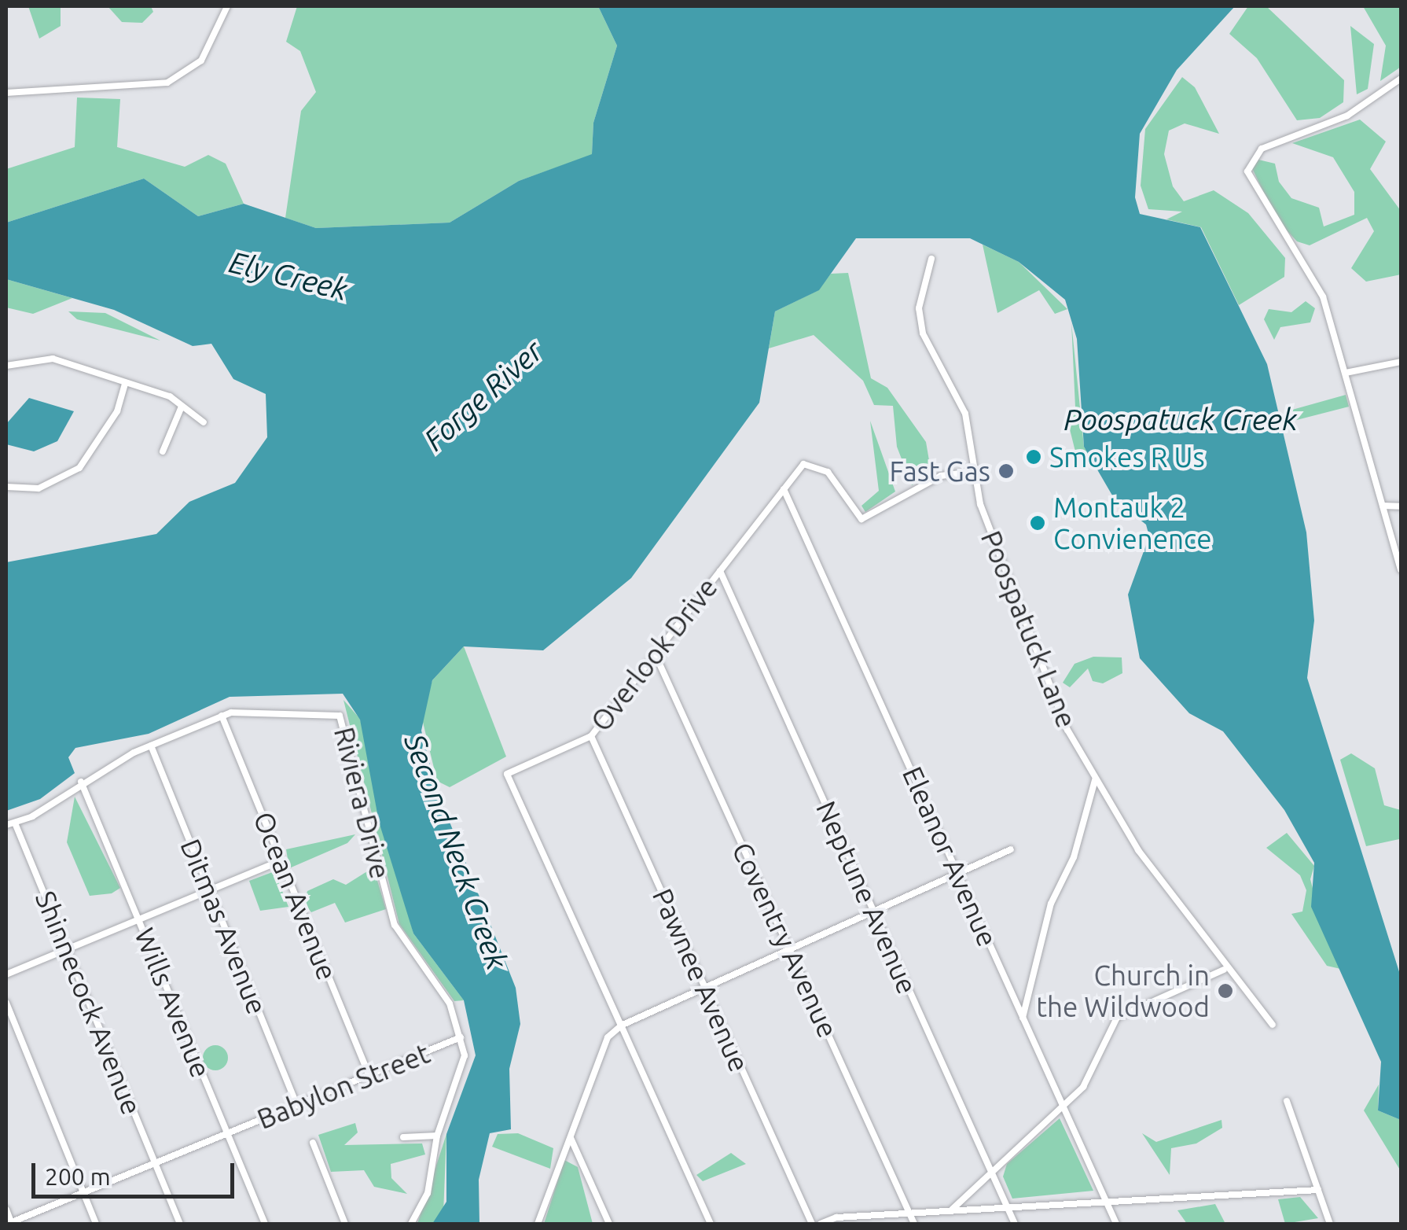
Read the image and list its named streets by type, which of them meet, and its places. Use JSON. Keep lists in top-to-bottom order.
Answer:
{
  "streets": {
    "street": [
      "Poospatuck Lane",
      "Overlook Drive",
      "Riviera Drive",
      "Eleanor Avenue",
      "Ocean Avenue",
      "Neptune Avenue",
      "Ditmas Avenue",
      "Coventry Avenue",
      "Pawnee Avenue",
      "Shinnecock Avenue",
      "Wills Avenue",
      "Babylon Street"
    ]
  },
  "crossings": [
    ["Poospatuck Lane", "Overlook Drive"],
    ["Overlook Drive", "Eleanor Avenue"],
    ["Overlook Drive", "Neptune Avenue"],
    ["Overlook Drive", "Coventry Avenue"],
    ["Overlook Drive", "Pawnee Avenue"],
    ["Riviera Drive", "Ocean Avenue"],
    ["Riviera Drive", "Ditmas Avenue"],
    ["Riviera Drive", "Shinnecock Avenue"],
    ["Riviera Drive", "Wills Avenue"],
    ["Riviera Drive", "Babylon Street"],
    ["Ocean Avenue", "Babylon Street"],
    ["Ditmas Avenue", "Babylon Street"],
    ["Shinnecock Avenue", "Babylon Street"],
    ["Wills Avenue", "Babylon Street"]
  ],
  "water": [
    "Ely Creek",
    "Forge River",
    "Poospatuck Creek",
    "Second Neck Creek"
  ],
  "places": [
    "Smokes R Us",
    "Fast Gas",
    "Montauk 2 Convienence",
    "Church in the Wildwood"
  ],
  "scale_bar": "200 m"
}
